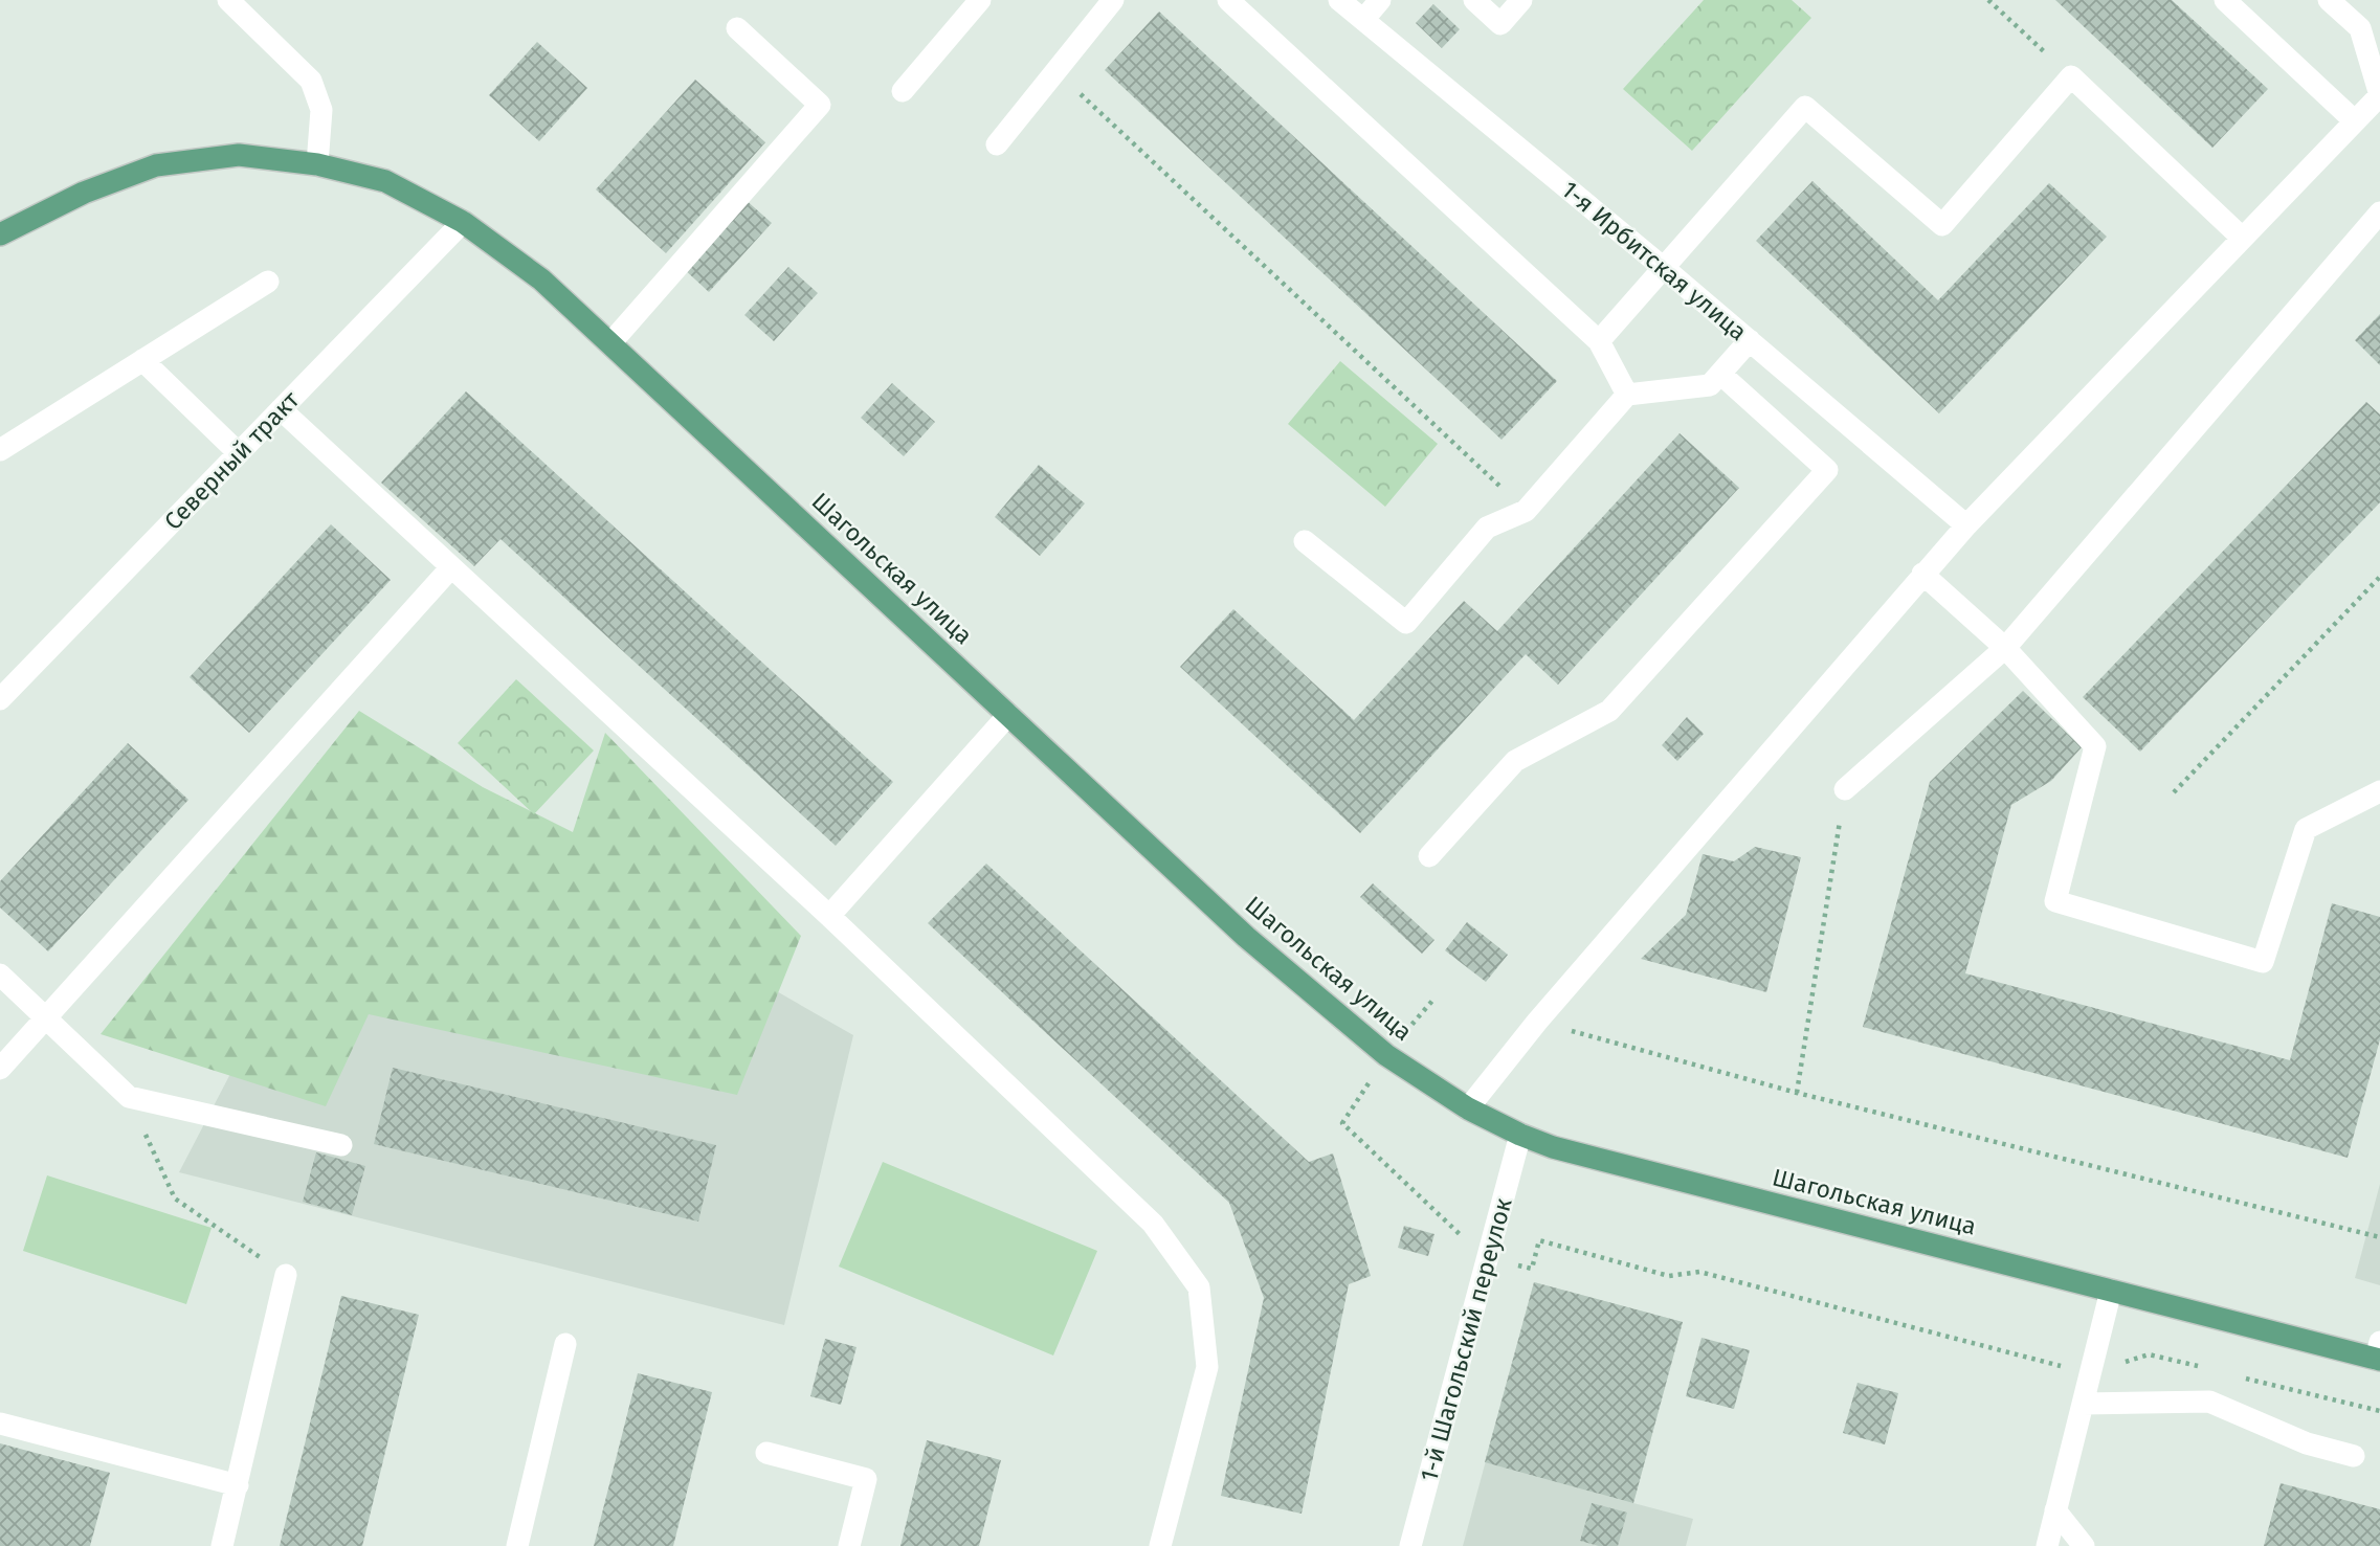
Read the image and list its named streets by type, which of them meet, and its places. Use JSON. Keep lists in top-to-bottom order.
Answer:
{
  "streets": {
    "main road": ["Шагольская улица"],
    "street": ["1-я Ирбитская улица", "Северный тракт", "1-й Шагольский переулок"]
  },
  "crossings": [
    ["Северный тракт", "Шагольская улица"],
    ["Шагольская улица", "1-й Шагольский переулок"]
  ]
}
